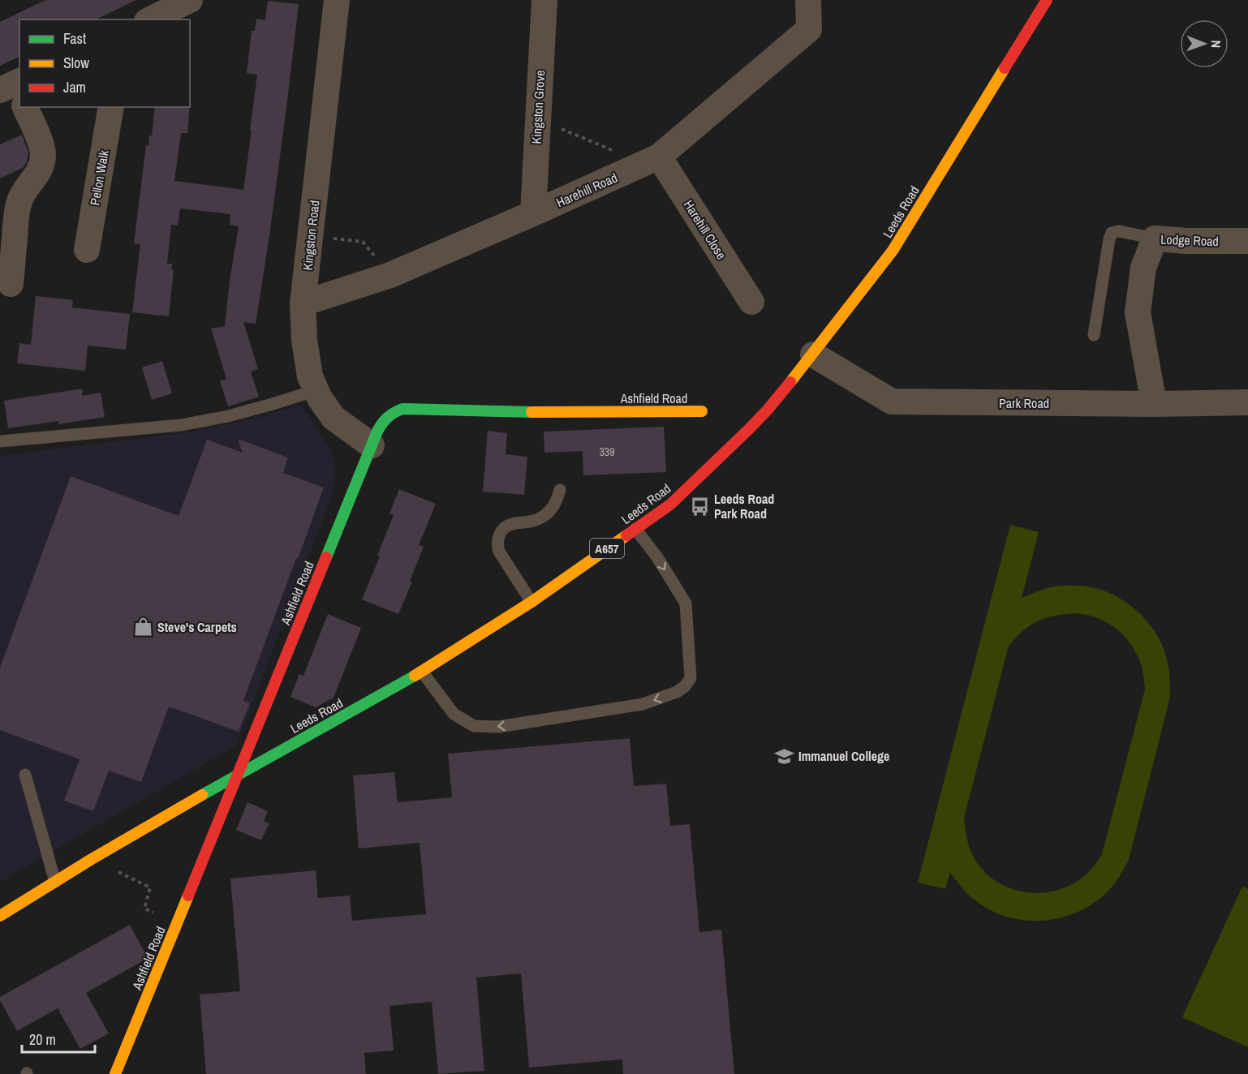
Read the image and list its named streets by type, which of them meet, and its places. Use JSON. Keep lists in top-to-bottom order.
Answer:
{
  "streets": {
    "main road": ["Leeds Road", "Ashfield Road", "A657"],
    "street": [
      "Kingston Grove",
      "Pellon Walk",
      "Harehill Road",
      "Harehill Close",
      "Kingston Road",
      "Lodge Road",
      "Park Road"
    ]
  },
  "crossings": [
    ["Kingston Grove", "Harehill Road"],
    ["Harehill Road", "Harehill Close"],
    ["Harehill Road", "Kingston Road"],
    ["Leeds Road", "Ashfield Road"],
    ["Leeds Road", "Park Road"],
    ["Kingston Road", "Ashfield Road"],
    ["Lodge Road", "Park Road"]
  ],
  "places": {
    "bus stop": ["Leeds Road Park Road"],
    "shop": ["Steve's Carpets"],
    "school or university": ["Immanuel College"]
  },
  "house_numbers": ["339"],
  "legend": ["Fast", "Slow", "Jam"],
  "scale_bar": "20 m",
  "north": "right"
}
